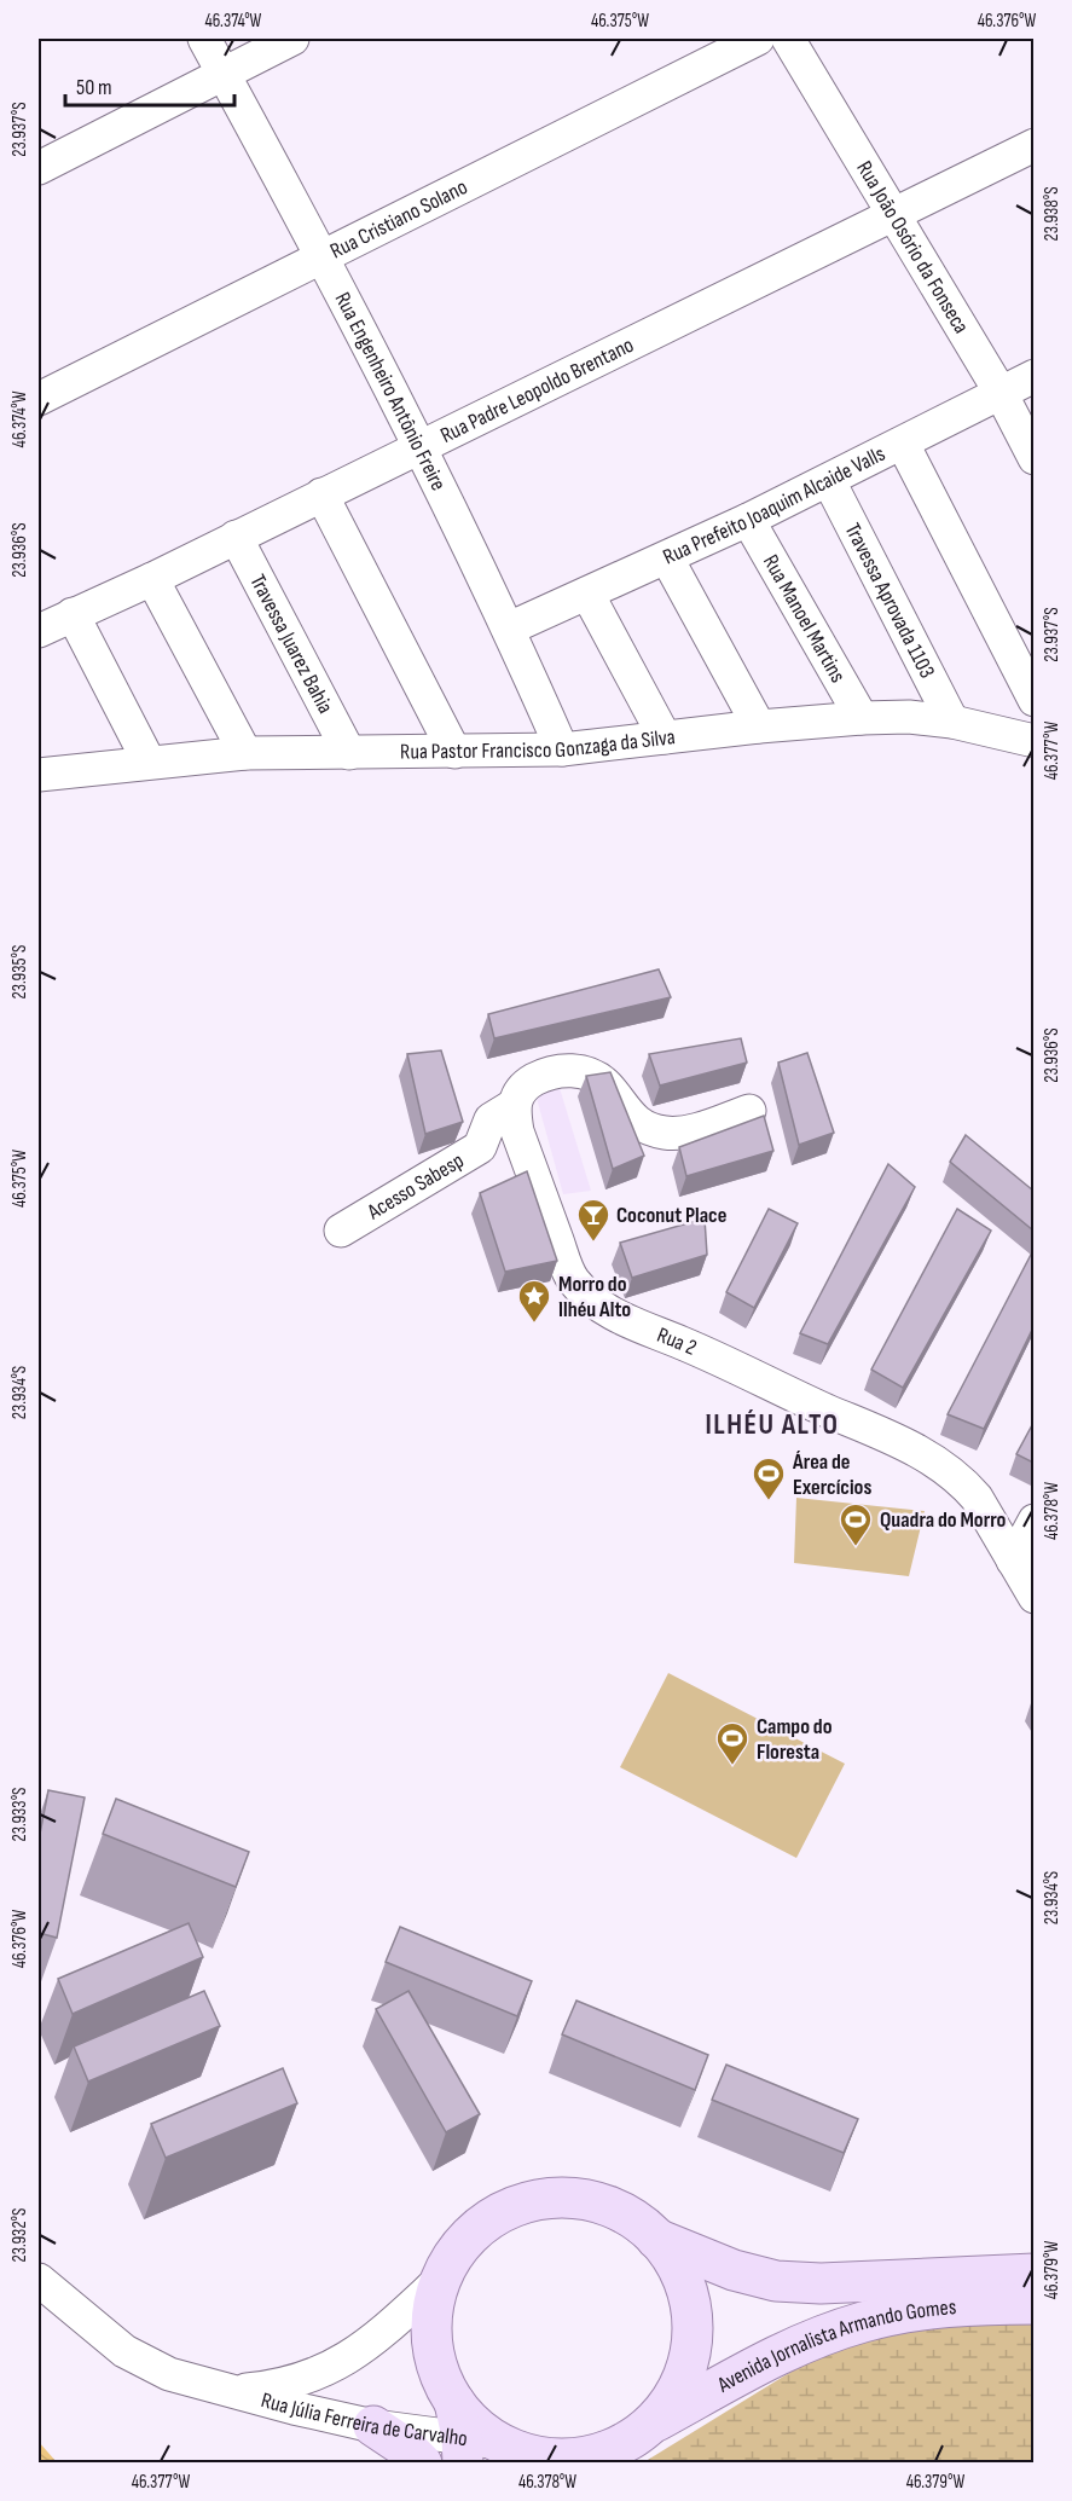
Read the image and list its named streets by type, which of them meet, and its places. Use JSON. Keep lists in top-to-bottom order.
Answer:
{
  "streets": {
    "main road": ["Avenida Jornalista Armando Gomes"],
    "street": [
      "Rua Cristiano Solano",
      "Rua João Osório da Fonseca",
      "Rua Padre Leopoldo Brentano",
      "Rua Engenheiro Antônio Freire",
      "Rua Prefeito Joaquim Alcaide Valls",
      "Travessa Aprovada 1103",
      "Rua Manoel Martins",
      "Travessa Juarez Bahia",
      "Rua Pastor Francisco Gonzaga da Silva",
      "Acesso Sabesp",
      "Rua 2",
      "Rua Júlia Ferreira de Carvalho"
    ]
  },
  "crossings": [
    ["Rua Cristiano Solano", "Rua Engenheiro Antônio Freire"],
    ["Rua João Osório da Fonseca", "Rua Padre Leopoldo Brentano"],
    ["Rua João Osório da Fonseca", "Rua Prefeito Joaquim Alcaide Valls"],
    ["Rua Padre Leopoldo Brentano", "Rua Engenheiro Antônio Freire"],
    ["Rua Padre Leopoldo Brentano", "Travessa Juarez Bahia"],
    ["Rua Engenheiro Antônio Freire", "Rua Prefeito Joaquim Alcaide Valls"],
    ["Rua Engenheiro Antônio Freire", "Rua Pastor Francisco Gonzaga da Silva"],
    ["Rua Prefeito Joaquim Alcaide Valls", "Travessa Aprovada 1103"],
    ["Rua Prefeito Joaquim Alcaide Valls", "Rua Manoel Martins"],
    ["Travessa Aprovada 1103", "Rua Pastor Francisco Gonzaga da Silva"],
    ["Rua Manoel Martins", "Rua Pastor Francisco Gonzaga da Silva"],
    ["Travessa Juarez Bahia", "Rua Pastor Francisco Gonzaga da Silva"],
    ["Acesso Sabesp", "Rua 2"],
    ["Avenida Jornalista Armando Gomes", "Rua Júlia Ferreira de Carvalho"]
  ],
  "districts": ["ILHÉU ALTO"],
  "places": {
    "bar": ["Coconut Place"],
    "place": ["Morro do Ilhéu Alto"],
    "sports": ["Área de Exercícios", "Quadra do Morro", "Campo do Floresta"]
  },
  "scale_bar": "50 m",
  "coordinates": [
    "46.374°W",
    "46.375°W",
    "46.376°W",
    "23.937°S",
    "23.938°S",
    "23.936°S",
    "46.377°W",
    "23.935°S",
    "23.934°S",
    "46.378°W",
    "23.933°S",
    "23.932°S",
    "46.379°W"
  ]
}
